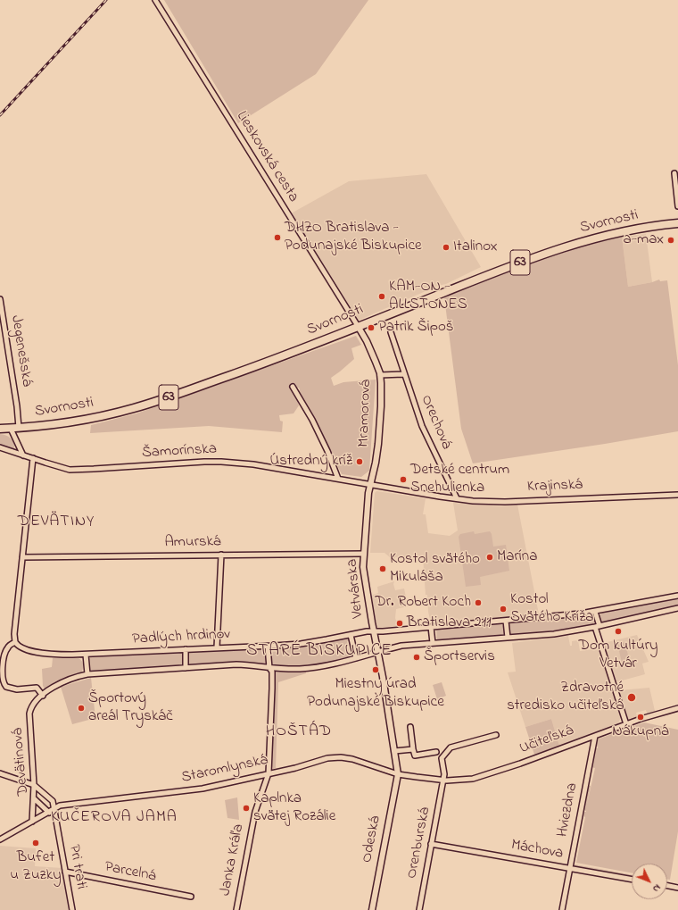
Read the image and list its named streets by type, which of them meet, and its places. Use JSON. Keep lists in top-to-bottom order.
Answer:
{
  "streets": {
    "main road": ["Svornosti", "63"],
    "street": [
      "Lieskovská cesta",
      "Jegenešská",
      "Mramorová",
      "Orechová",
      "Šamorínska",
      "Krajinská",
      "Amurská",
      "Vetvárska",
      "Padlých hrdinov",
      "Učiteľská",
      "Devätinová",
      "Staromlynská",
      "Hviezdna",
      "Odeská",
      "Orenburská",
      "Máchova",
      "Janka Kráľa",
      "Pri trati",
      "Parcelná"
    ]
  },
  "crossings": [
    ["Lieskovská cesta", "Svornosti"],
    ["Lieskovská cesta", "Mramorová"],
    ["Svornosti", "Jegenešská"],
    ["Svornosti", "Mramorová"],
    ["Mramorová", "Šamorínska"],
    ["Mramorová", "Krajinská"],
    ["Mramorová", "Vetvárska"],
    ["Orechová", "Krajinská"],
    ["Šamorínska", "Krajinská"],
    ["Šamorínska", "Vetvárska"],
    ["Krajinská", "Vetvárska"],
    ["Amurská", "Vetvárska"],
    ["Vetvárska", "Padlých hrdinov"],
    ["Vetvárska", "Učiteľská"],
    ["Vetvárska", "Staromlynská"],
    ["Vetvárska", "Odeská"],
    ["Padlých hrdinov", "Devätinová"],
    ["Padlých hrdinov", "Janka Kráľa"],
    ["Učiteľská", "Staromlynská"],
    ["Učiteľská", "Hviezdna"],
    ["Učiteľská", "Odeská"],
    ["Učiteľská", "Orenburská"],
    ["Staromlynská", "Odeská"],
    ["Staromlynská", "Janka Kráľa"],
    ["Staromlynská", "Pri trati"],
    ["Hviezdna", "Máchova"],
    ["Orenburská", "Máchova"],
    ["Pri trati", "Parcelná"]
  ],
  "districts": [
    "DEVÄTINY",
    "STARÉ BISKUPICE",
    "HOŠTÁD",
    "KUČEROVA JAMA"
  ],
  "places": [
    "DHZO Bratislava - Podunajské Biskupice",
    "a-max",
    "Italinox",
    "KAM-ON - ALLSTONES",
    "Patrik Šipoš",
    "Ústredný kríž",
    "Detské centrum Snehulienka",
    "Marína",
    "Kostol svätého Mikuláša",
    "Dr. Robert Koch",
    "Kostol Svätého Kríža",
    "Bratislava 211",
    "Dom kultúry Vetvár",
    "Športservis",
    "Miestny úrad Podunajské Biskupice",
    "Zdravotné stredisko učiteľská",
    "Športový areál Tryskáč",
    "Nákupná",
    "Kaplnka svätej Rozálie",
    "Bufet u Zuzky"
  ],
  "north": "bottom right"
}
